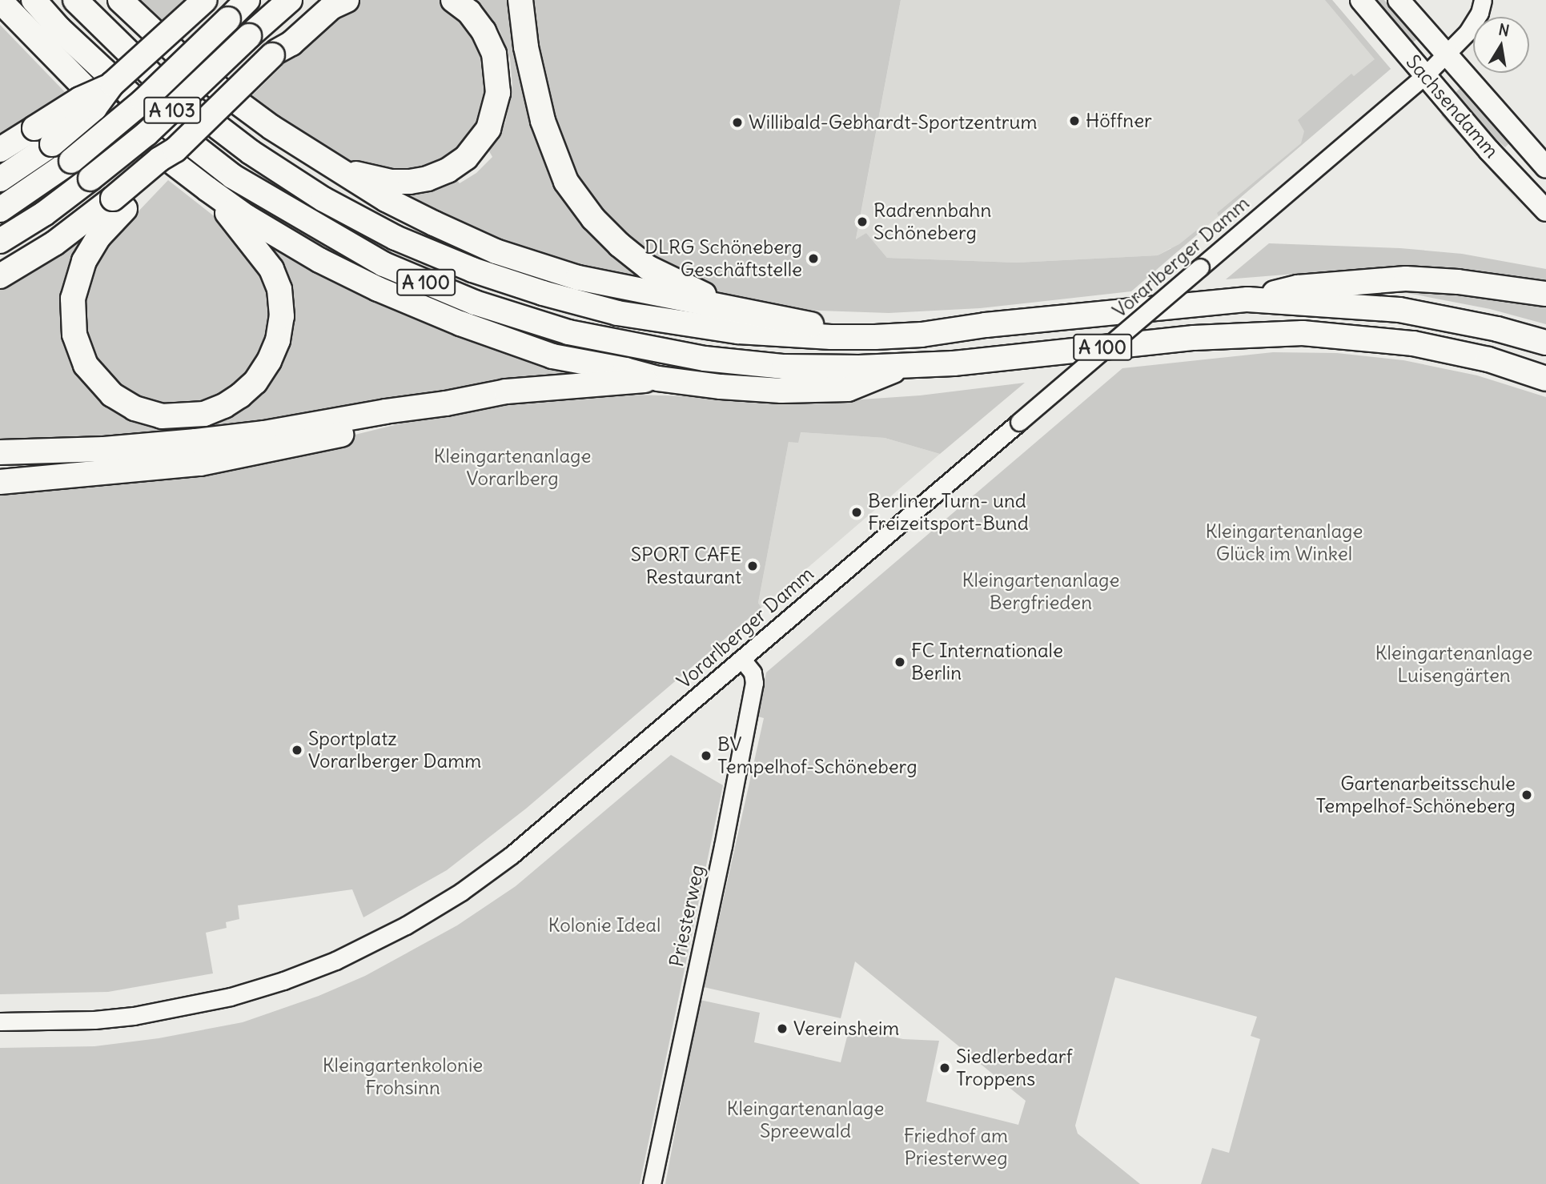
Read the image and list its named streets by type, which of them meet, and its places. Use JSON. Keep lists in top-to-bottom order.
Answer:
{
  "streets": {
    "highway": ["A 103", "A 100"],
    "main road": ["Sachsendamm"],
    "street": ["Vorarlberger Damm", "Priesterweg"]
  },
  "crossings": [
    ["Sachsendamm", "Vorarlberger Damm"],
    ["Vorarlberger Damm", "Priesterweg"]
  ],
  "parks": [
    "Kleingartenanlage Vorarlberg",
    "Kleingartenanlage Glück im Winkel",
    "Kleingartenanlage Bergfrieden",
    "Kleingartenanlage Luisengärten",
    "Kolonie Ideal",
    "Kleingartenkolonie Frohsinn",
    "Kleingartenanlage Spreewald",
    "Friedhof am Priesterweg"
  ],
  "places": [
    "Höffner",
    "Willibald-Gebhardt-Sportzentrum",
    "Radrennbahn Schöneberg",
    "DLRG Schöneberg Geschäftstelle",
    "Berliner Turn- und Freizeitsport-Bund",
    "SPORT CAFE Restaurant",
    "FC Internationale Berlin",
    "Sportplatz Vorarlberger Damm",
    "BV Tempelhof-Schöneberg",
    "Gartenarbeitsschule Tempelhof-Schöneberg",
    "Vereinsheim",
    "Siedlerbedarf Troppens"
  ],
  "north": "top"
}
